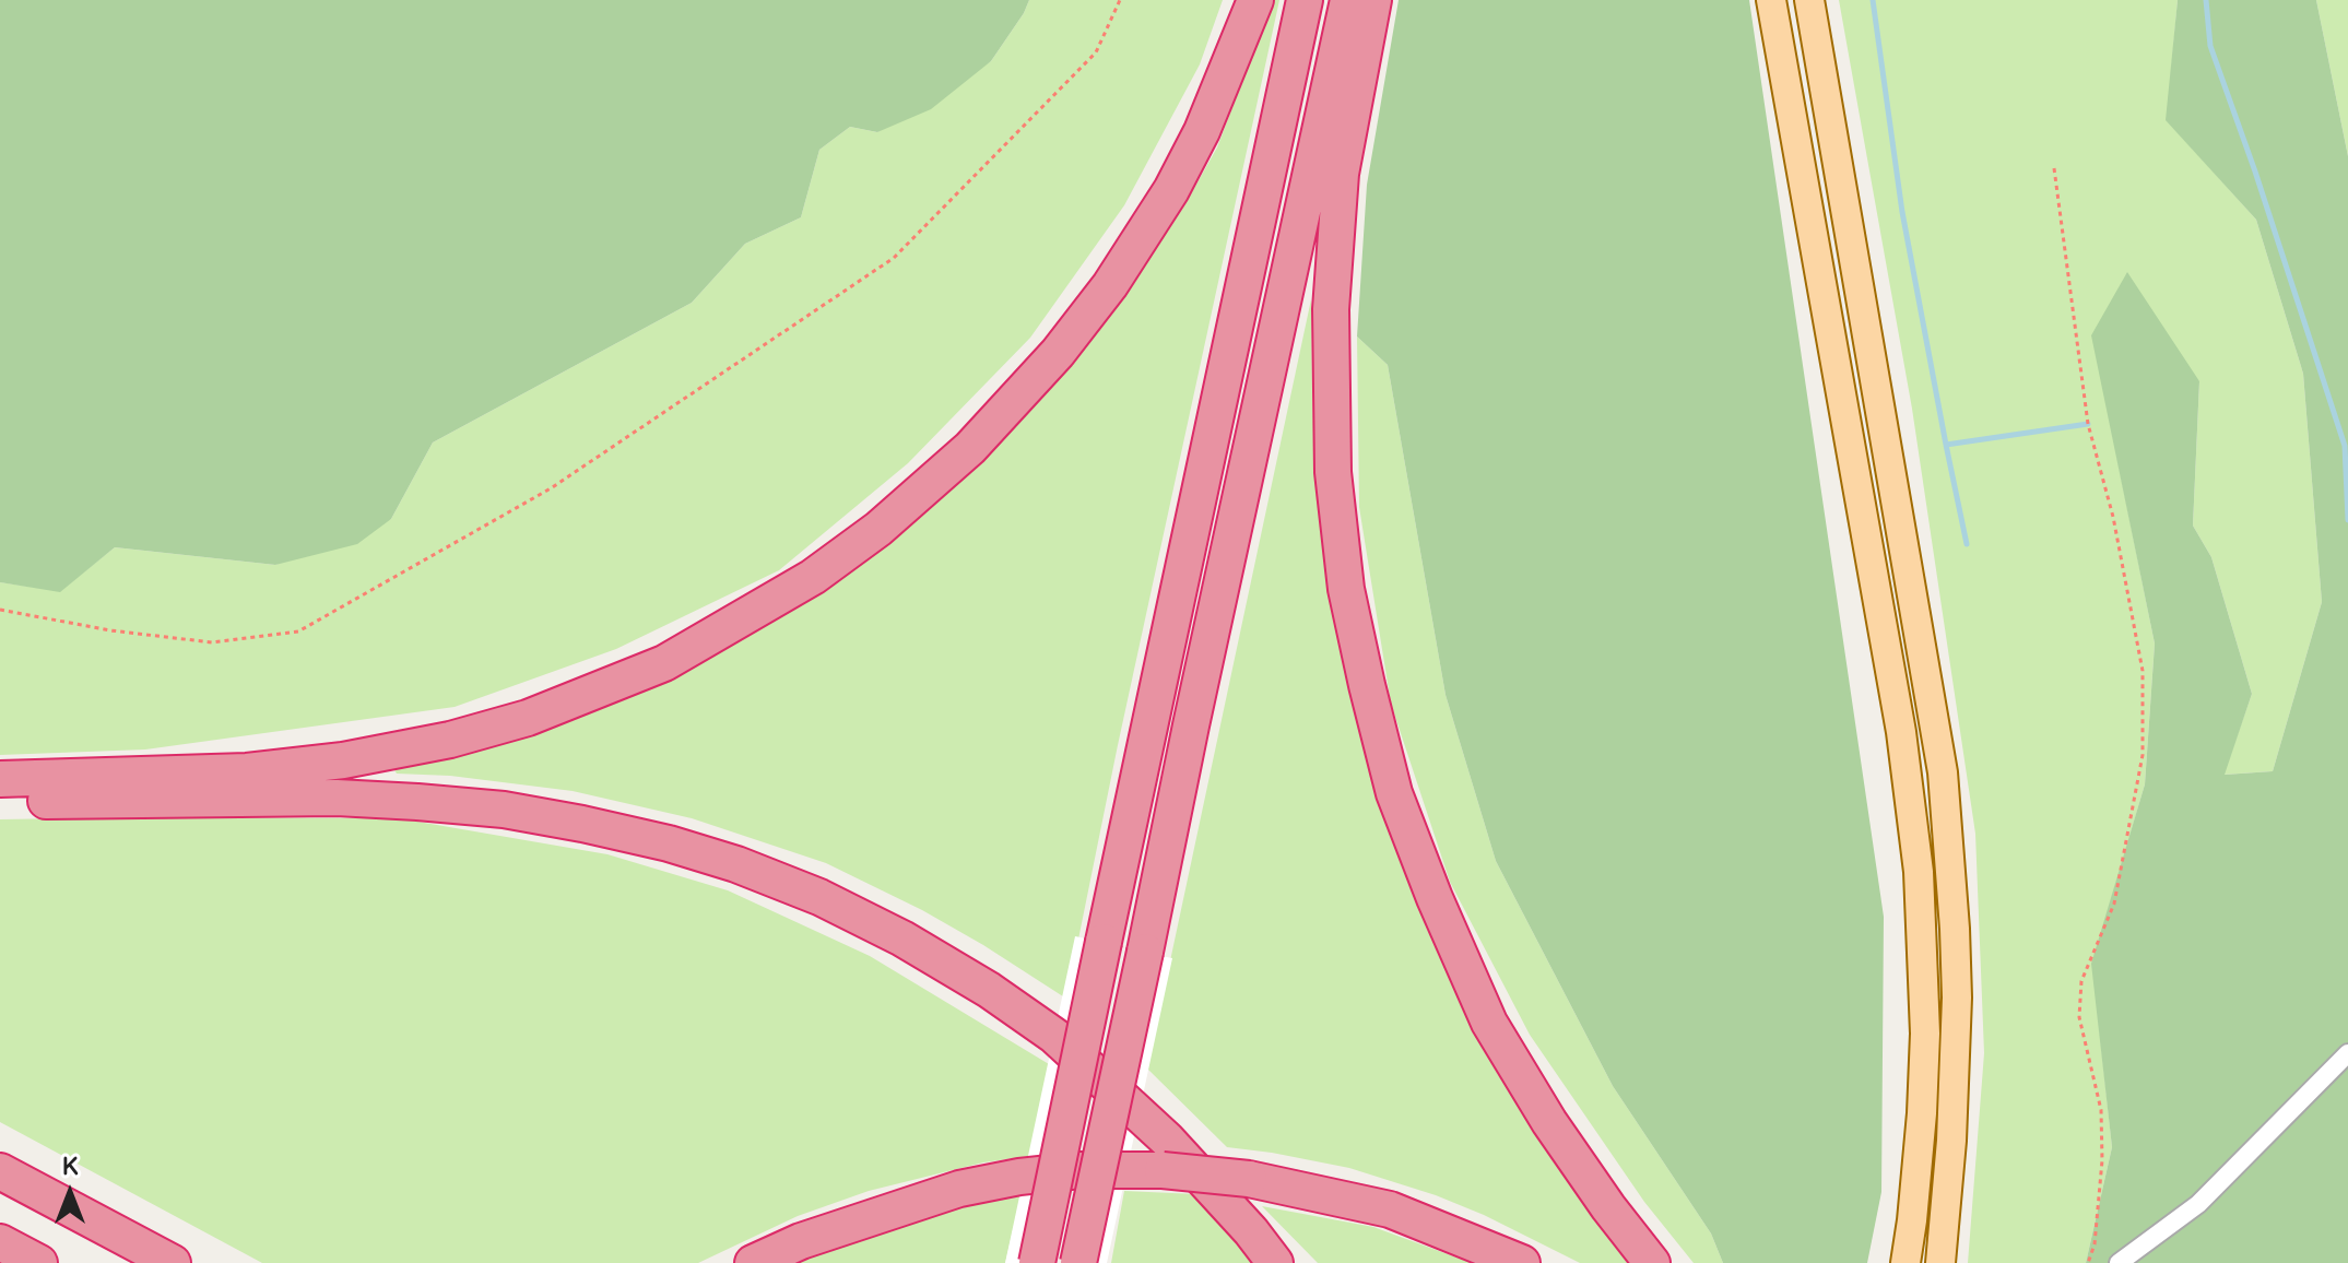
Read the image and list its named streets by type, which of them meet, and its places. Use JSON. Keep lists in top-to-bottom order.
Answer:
{
  "north": "top"
}
